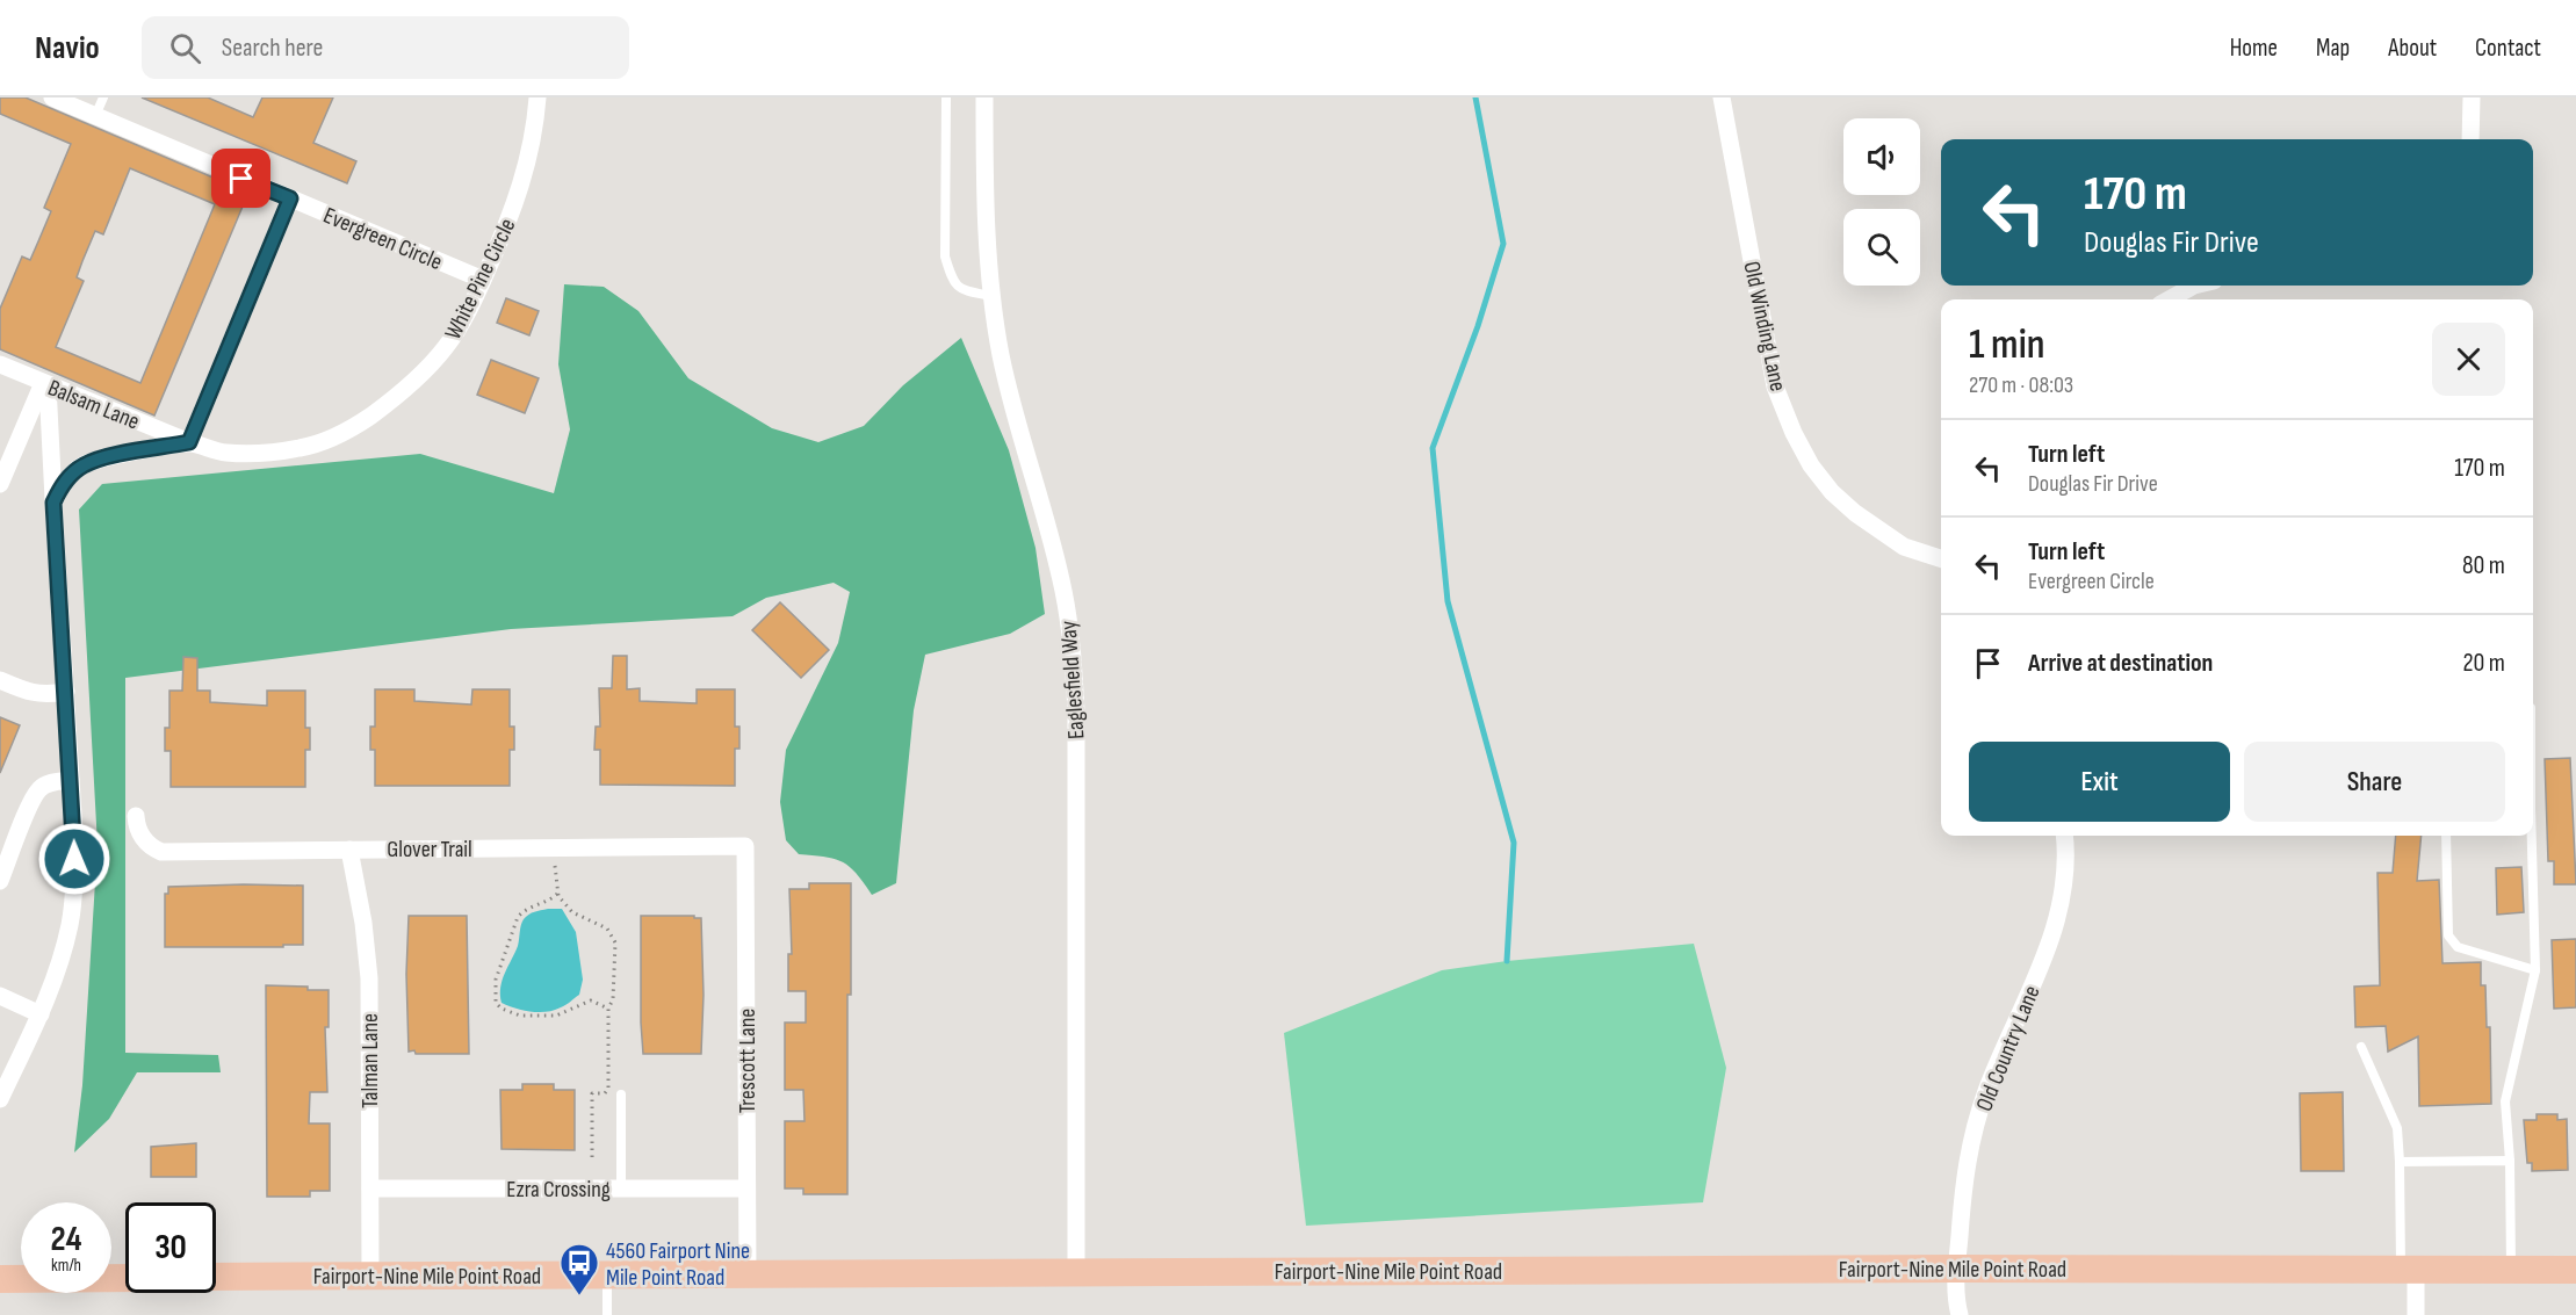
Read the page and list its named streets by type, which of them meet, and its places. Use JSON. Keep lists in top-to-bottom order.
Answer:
{
  "streets": {
    "main road": ["Fairport-Nine Mile Point Road"],
    "street": [
      "Evergreen Circle",
      "White Pine Circle",
      "Old Winding Lane",
      "Balsam Lane",
      "Eaglesfield Way",
      "Glover Trail",
      "Old Country Lane",
      "Talman Lane",
      "Trescott Lane",
      "Ezra Crossing"
    ]
  },
  "crossings": [
    ["Evergreen Circle", "White Pine Circle"],
    ["White Pine Circle", "Balsam Lane"],
    ["Eaglesfield Way", "Fairport-Nine Mile Point Road"],
    ["Glover Trail", "Talman Lane"],
    ["Glover Trail", "Trescott Lane"],
    ["Old Country Lane", "Fairport-Nine Mile Point Road"],
    ["Talman Lane", "Ezra Crossing"],
    ["Talman Lane", "Fairport-Nine Mile Point Road"],
    ["Trescott Lane", "Ezra Crossing"],
    ["Trescott Lane", "Fairport-Nine Mile Point Road"]
  ],
  "places": {
    "bus stop": ["4560 Fairport Nine Mile Point Road"]
  },
  "page": {
    "header": "Navio",
    "search": "Search here",
    "nav": [
      "Home",
      "Map",
      "About",
      "Contact"
    ],
    "turn": ["170 m", "Douglas Fir Drive"],
    "heading": ["1 min", "270 m · 08:03"],
    "list": [
      {
        "name": "Turn left",
        "note": "Douglas Fir Drive",
        "value": "170 m"
      },
      {
        "name": "Turn left",
        "note": "Evergreen Circle",
        "value": "80 m"
      },
      {
        "name": "Arrive at destination",
        "value": "20 m"
      }
    ],
    "buttons": ["Exit", "Share"],
    "speed": "24 km/h",
    "limit": "30"
  }
}
